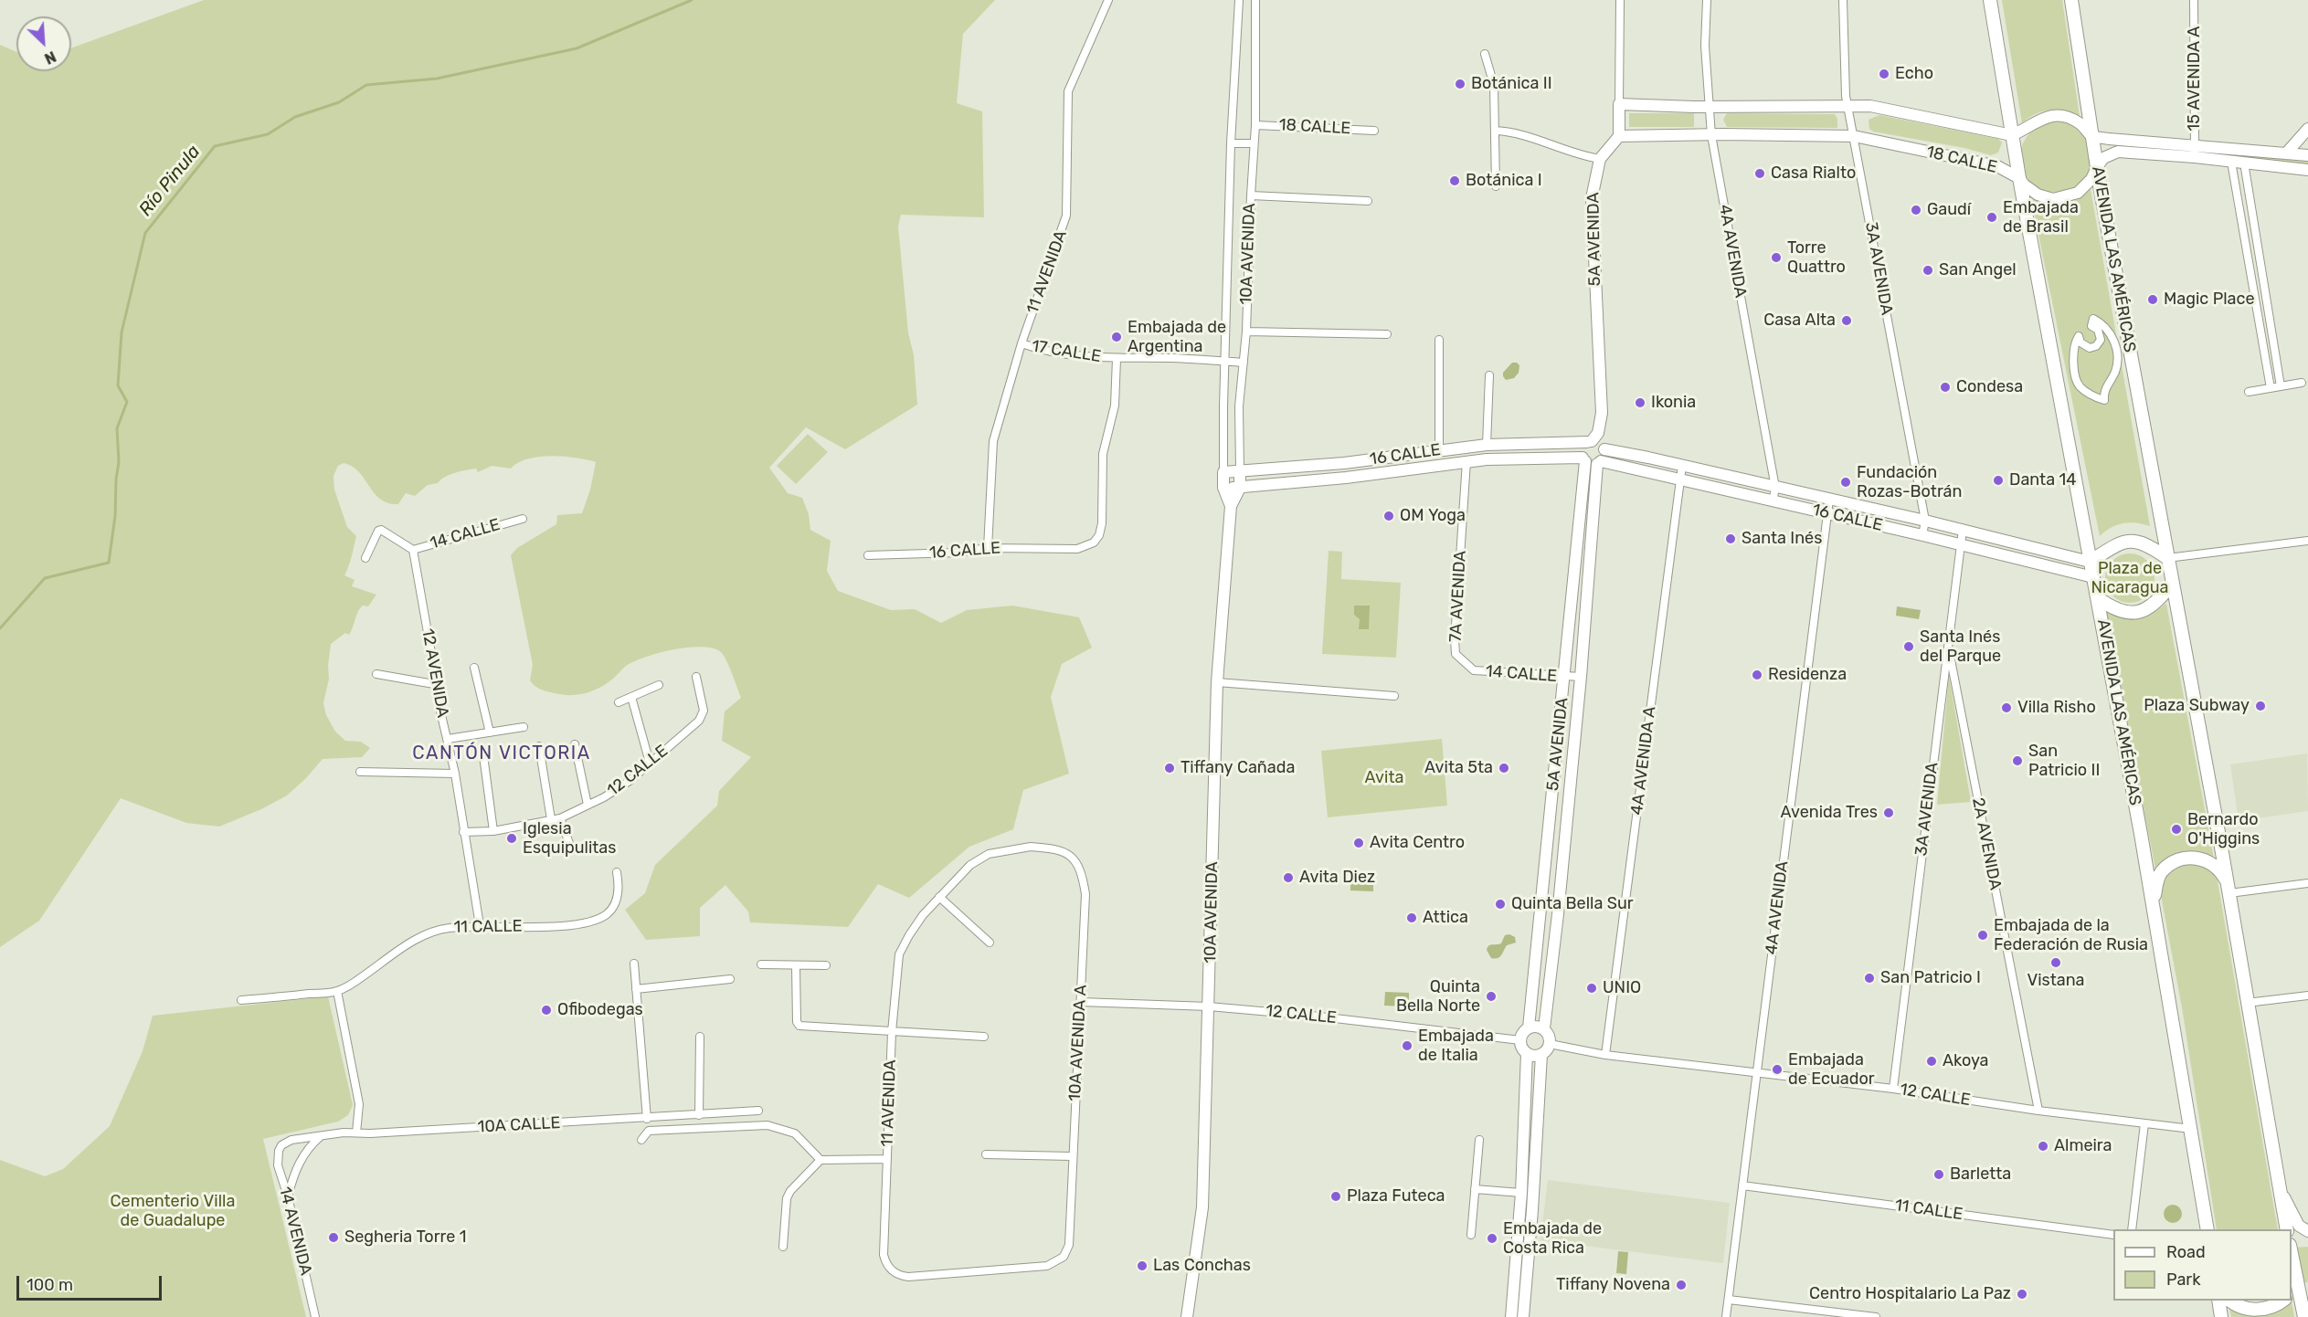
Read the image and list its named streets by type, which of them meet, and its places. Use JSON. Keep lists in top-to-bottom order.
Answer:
{
  "streets": {
    "main road": ["AVENIDA LAS AMÉRICAS"],
    "street": [
      "15 AVENIDA A",
      "18 CALLE",
      "5A AVENIDA",
      "4A AVENIDA",
      "10A AVENIDA",
      "3A AVENIDA",
      "11 AVENIDA",
      "17 CALLE",
      "16 CALLE",
      "14 CALLE",
      "7A AVENIDA",
      "12 AVENIDA",
      "4A AVENIDA A",
      "12 CALLE",
      "2A AVENIDA",
      "11 CALLE",
      "10A AVENIDA A",
      "10A CALLE",
      "14 AVENIDA"
    ]
  },
  "crossings": [
    ["15 AVENIDA A", "18 CALLE"],
    ["18 CALLE", "5A AVENIDA"],
    ["18 CALLE", "4A AVENIDA"],
    ["18 CALLE", "10A AVENIDA"],
    ["18 CALLE", "AVENIDA LAS AMÉRICAS"],
    ["18 CALLE", "3A AVENIDA"],
    ["5A AVENIDA", "16 CALLE"],
    ["5A AVENIDA", "14 CALLE"],
    ["5A AVENIDA", "12 CALLE"],
    ["4A AVENIDA", "16 CALLE"],
    ["4A AVENIDA", "12 CALLE"],
    ["4A AVENIDA", "11 CALLE"],
    ["10A AVENIDA", "17 CALLE"],
    ["10A AVENIDA", "16 CALLE"],
    ["10A AVENIDA", "12 CALLE"],
    ["AVENIDA LAS AMÉRICAS", "16 CALLE"],
    ["AVENIDA LAS AMÉRICAS", "12 CALLE"],
    ["3A AVENIDA", "16 CALLE"],
    ["3A AVENIDA", "12 CALLE"],
    ["3A AVENIDA", "2A AVENIDA"],
    ["11 AVENIDA", "17 CALLE"],
    ["11 AVENIDA", "16 CALLE"],
    ["11 AVENIDA", "10A AVENIDA A"],
    ["17 CALLE", "16 CALLE"],
    ["16 CALLE", "7A AVENIDA"],
    ["16 CALLE", "4A AVENIDA A"],
    ["14 CALLE", "7A AVENIDA"],
    ["14 CALLE", "12 AVENIDA"],
    ["12 AVENIDA", "12 CALLE"],
    ["12 AVENIDA", "11 CALLE"],
    ["4A AVENIDA A", "12 CALLE"],
    ["12 CALLE", "2A AVENIDA"],
    ["12 CALLE", "10A AVENIDA A"],
    ["10A CALLE", "14 AVENIDA"]
  ],
  "districts": ["CANTÓN VICTORIA"],
  "water": ["Río Pinula"],
  "parks": ["Plaza de Nicaragua", "Avita", "Cementerio Villa de Guadalupe"],
  "places": [
    "Echo",
    "Botánica II",
    "Casa Rialto",
    "Botánica I",
    "Gaudí",
    "Embajada de Brasil",
    "Torre Quattro",
    "San Angel",
    "Magic Place",
    "Casa Alta",
    "Embajada de Argentina",
    "Condesa",
    "Ikonia",
    "Danta 14",
    "Fundación Rozas-Botrán",
    "OM Yoga",
    "Santa Inés",
    "Santa Inés del Parque",
    "Residenza",
    "Plaza Subway",
    "Villa Risho",
    "San Patricio II",
    "Tiffany Cañada",
    "Avita 5ta",
    "Avenida Tres",
    "Bernardo O'Higgins",
    "Iglesia Esquipulitas",
    "Avita Centro",
    "Avita Diez",
    "Quinta Bella Sur",
    "Attica",
    "Embajada de la Federación de Rusia",
    "Vistana",
    "San Patricio I",
    "UNIO",
    "Quinta Bella Norte",
    "Ofibodegas",
    "Embajada de Italia",
    "Akoya",
    "Embajada de Ecuador",
    "Almeira",
    "Barletta",
    "Plaza Futeca",
    "Segheria Torre 1",
    "Embajada de Costa Rica",
    "Las Conchas",
    "Tiffany Novena",
    "Centro Hospitalario La Paz"
  ],
  "legend": ["Road", "Park"],
  "scale_bar": "100 m",
  "north": "bottom right"
}
